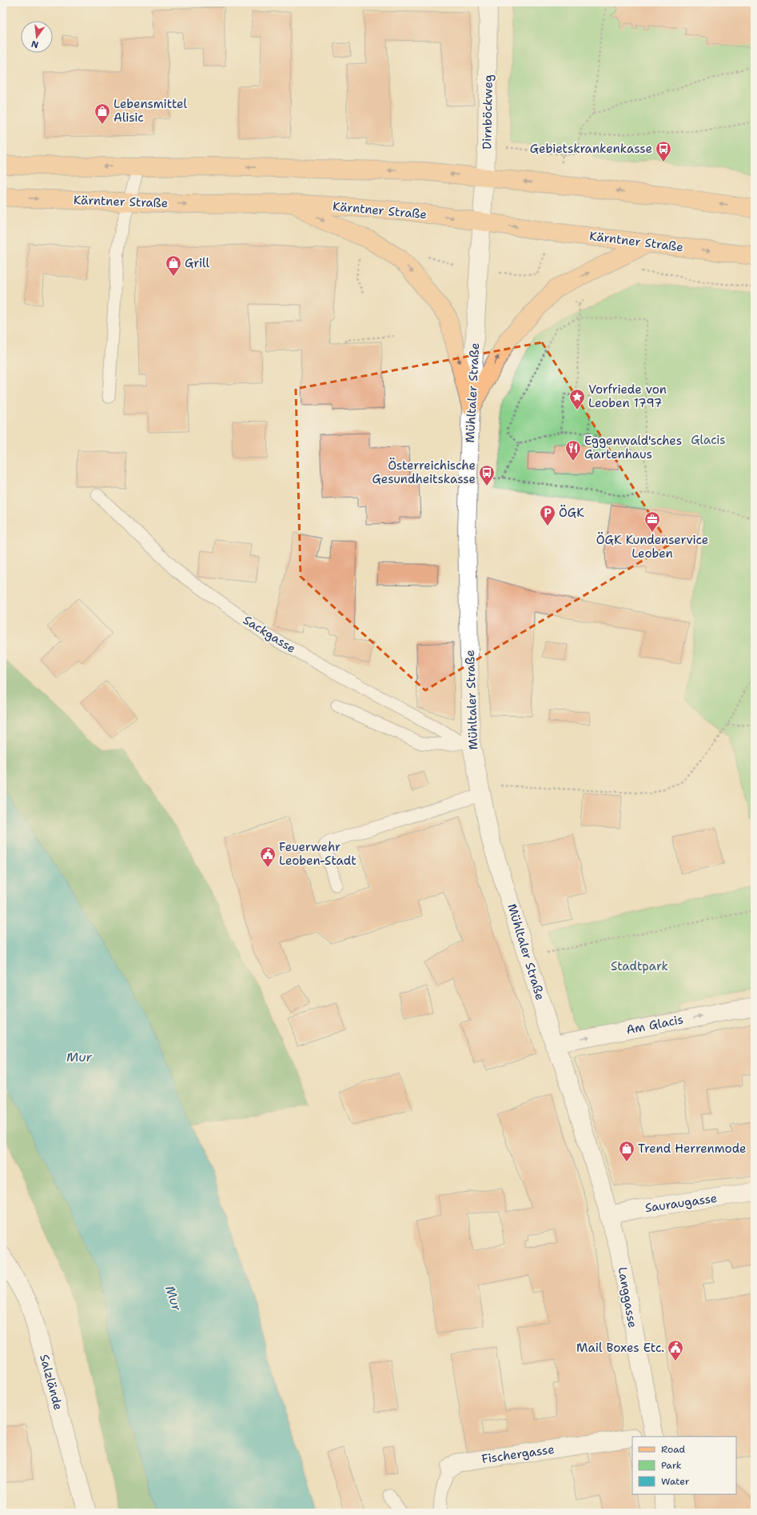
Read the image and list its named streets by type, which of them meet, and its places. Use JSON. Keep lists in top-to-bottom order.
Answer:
{
  "streets": {
    "main road": ["Kärntner Straße"],
    "street": [
      "Dirnböckweg",
      "Mühltaler Straße",
      "Am Glacis",
      "Sauraugasse",
      "Langgasse",
      "Salzlände",
      "Fischergasse"
    ],
    "lane": ["Sackgasse"]
  },
  "crossings": [
    ["Dirnböckweg", "Kärntner Straße"],
    ["Dirnböckweg", "Mühltaler Straße"],
    ["Kärntner Straße", "Mühltaler Straße"],
    ["Mühltaler Straße", "Sackgasse"],
    ["Mühltaler Straße", "Am Glacis"],
    ["Mühltaler Straße", "Sauraugasse"],
    ["Mühltaler Straße", "Langgasse"],
    ["Sauraugasse", "Langgasse"],
    ["Langgasse", "Fischergasse"]
  ],
  "one_way": ["Am Glacis"],
  "water": ["Mur"],
  "parks": ["Glacis", "Stadtpark"],
  "places": {
    "shop": ["Lebensmittel Alisic", "Grill", "Trend Herrenmode"],
    "bus stop": ["Gebietskrankenkasse", "Österreichische Gesundheitskasse"],
    "place": ["Vorfriede von Leoben 1797"],
    "restaurant": ["Eggenwald'sches Gartenhaus"],
    "parking": ["ÖGK"],
    "office": ["ÖGK Kundenservice Leoben"],
    "public building": ["Feuerwehr Leoben-Stadt", "Mail Boxes Etc."]
  },
  "legend": ["Road", "Park", "Water"],
  "north": "bottom"
}
